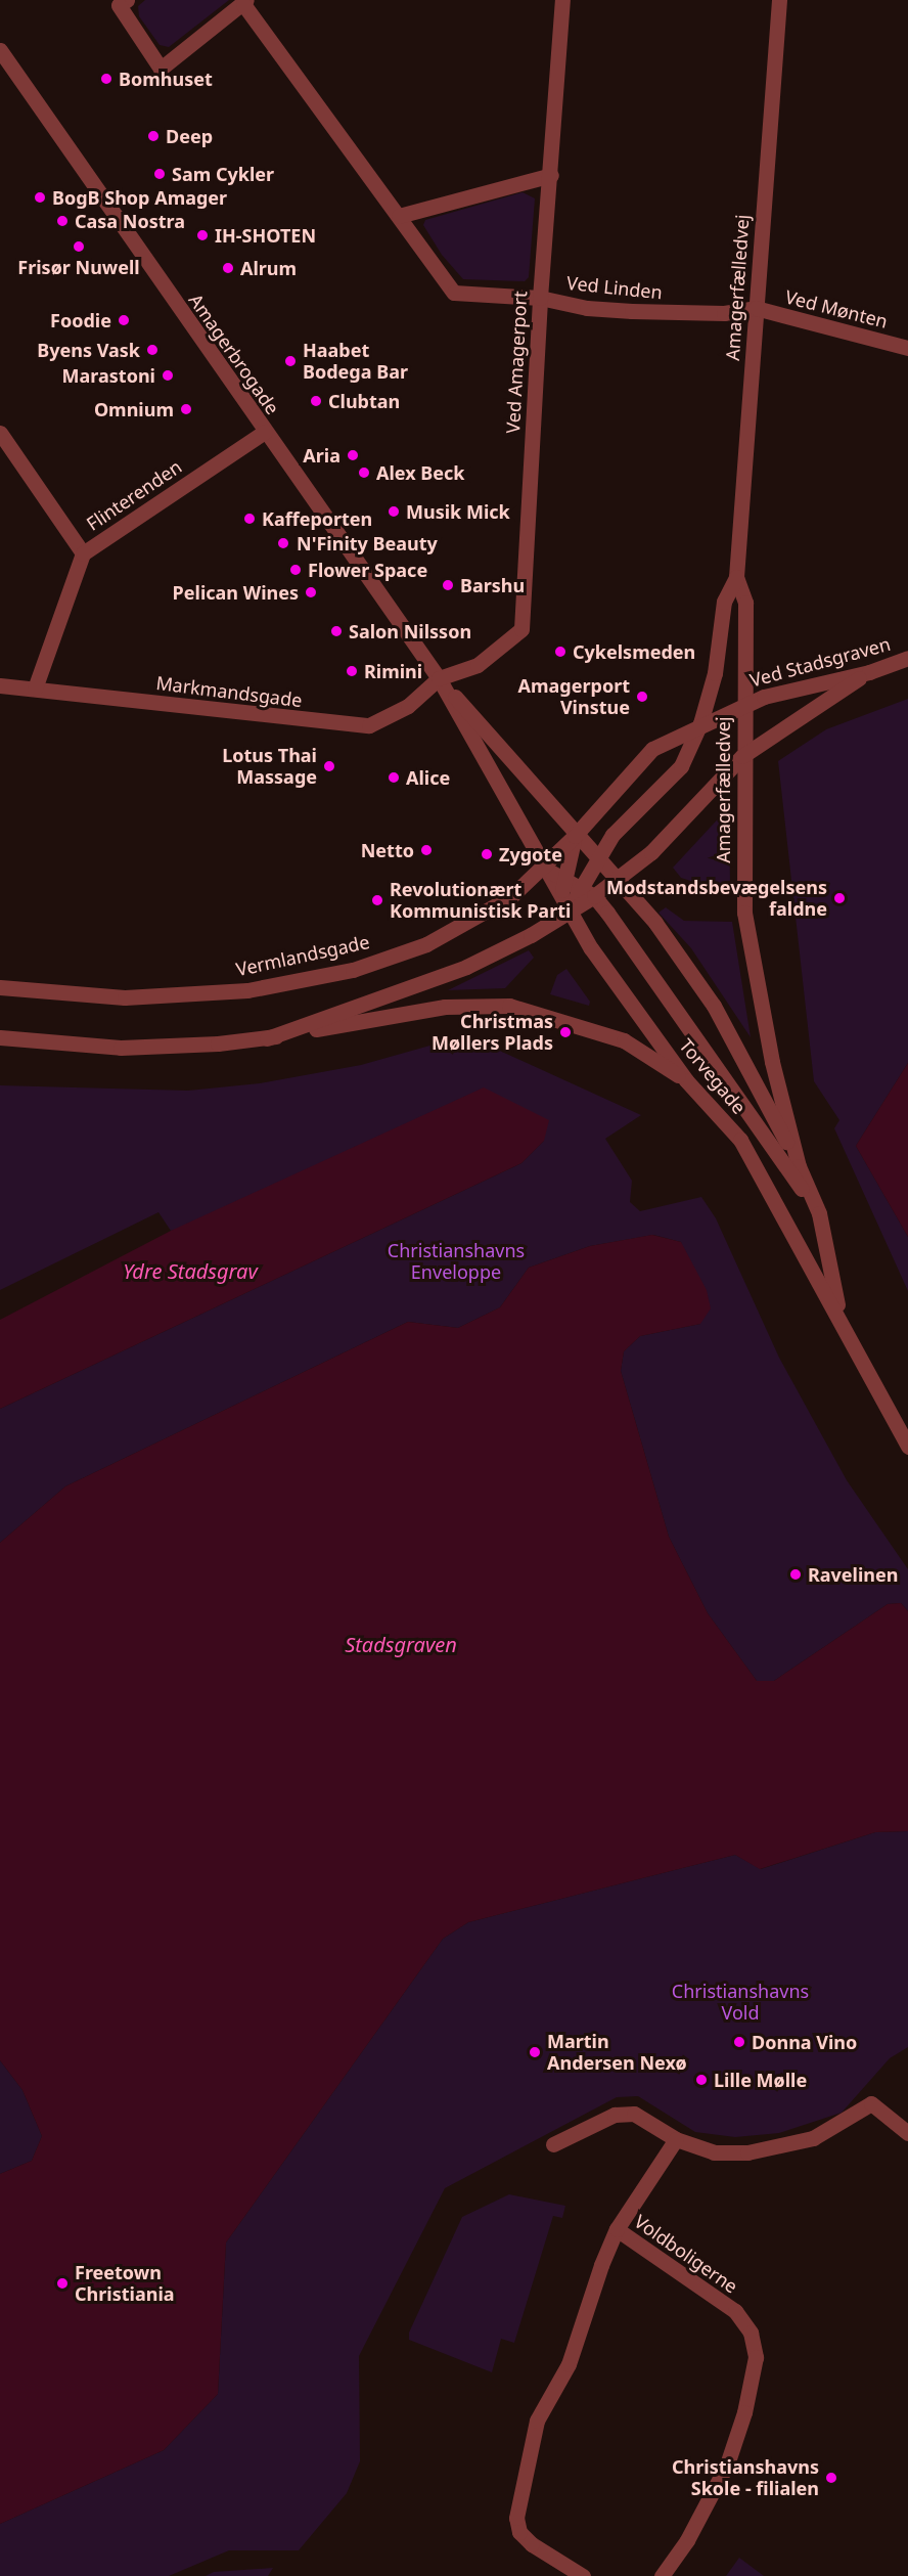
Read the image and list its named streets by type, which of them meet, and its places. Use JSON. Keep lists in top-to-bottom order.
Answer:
{
  "streets": {
    "street": [
      "Ved Linden",
      "Amagerfælledvej",
      "Ved Mønten",
      "Amagerbrogade",
      "Ved Amagerport",
      "Flinterenden",
      "Ved Stadsgraven",
      "Markmandsgade",
      "Vermlandsgade",
      "Torvegade",
      "Voldboligerne"
    ]
  },
  "crossings": [
    ["Ved Linden", "Amagerfælledvej"],
    ["Ved Linden", "Ved Mønten"],
    ["Ved Linden", "Ved Amagerport"],
    ["Amagerfælledvej", "Ved Mønten"],
    ["Amagerfælledvej", "Ved Stadsgraven"],
    ["Amagerfælledvej", "Torvegade"],
    ["Amagerbrogade", "Ved Amagerport"],
    ["Amagerbrogade", "Flinterenden"],
    ["Amagerbrogade", "Markmandsgade"],
    ["Amagerbrogade", "Vermlandsgade"],
    ["Amagerbrogade", "Torvegade"],
    ["Ved Amagerport", "Markmandsgade"],
    ["Flinterenden", "Markmandsgade"],
    ["Vermlandsgade", "Torvegade"]
  ],
  "water": ["Ydre Stadsgrav", "Stadsgraven"],
  "parks": ["Christianshavns Enveloppe", "Christianshavns Vold"],
  "places": [
    "Bomhuset",
    "Deep",
    "Sam Cykler",
    "BogB Shop Amager",
    "Casa Nostra",
    "IH-SHOTEN",
    "Frisør Nuwell",
    "Alrum",
    "Foodie",
    "Byens Vask",
    "Haabet Bodega Bar",
    "Marastoni",
    "Clubtan",
    "Omnium",
    "Aria",
    "Alex Beck",
    "Musik Mick",
    "Kaffeporten",
    "N'Finity Beauty",
    "Flower Space",
    "Barshu",
    "Pelican Wines",
    "Salon Nilsson",
    "Cykelsmeden",
    "Rimini",
    "Amagerport Vinstue",
    "Lotus Thai Massage",
    "Alice",
    "Netto",
    "Zygote",
    "Modstandsbevægelsens faldne",
    "Revolutionært Kommunistisk Parti",
    "Christmas Møllers Plads",
    "Ravelinen",
    "Donna Vino",
    "Martin Andersen Nexø",
    "Lille Mølle",
    "Freetown Christiania",
    "Christianshavns Skole - filialen"
  ]
}
